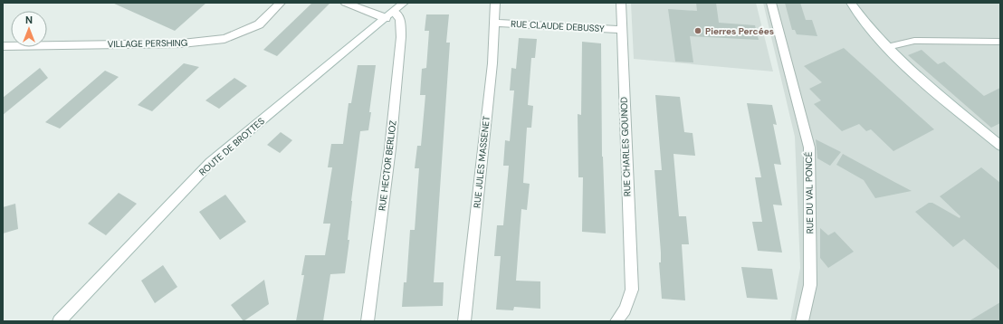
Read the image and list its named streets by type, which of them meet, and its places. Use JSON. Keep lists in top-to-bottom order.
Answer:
{
  "streets": {
    "street": [
      "RUE CLAUDE DEBUSSY",
      "VILLAGE PERSHING",
      "ROUTE DE BROTTES",
      "RUE CHARLES GOUNOD",
      "RUE JULES MASSENET",
      "RUE HECTOR BERLIOZ",
      "RUE DU VAL PONCÉ"
    ]
  },
  "crossings": [
    ["RUE CLAUDE DEBUSSY", "RUE CHARLES GOUNOD"],
    ["RUE CLAUDE DEBUSSY", "RUE JULES MASSENET"],
    ["ROUTE DE BROTTES", "RUE HECTOR BERLIOZ"]
  ],
  "places": ["Pierres Percées"],
  "north": "top"
}
